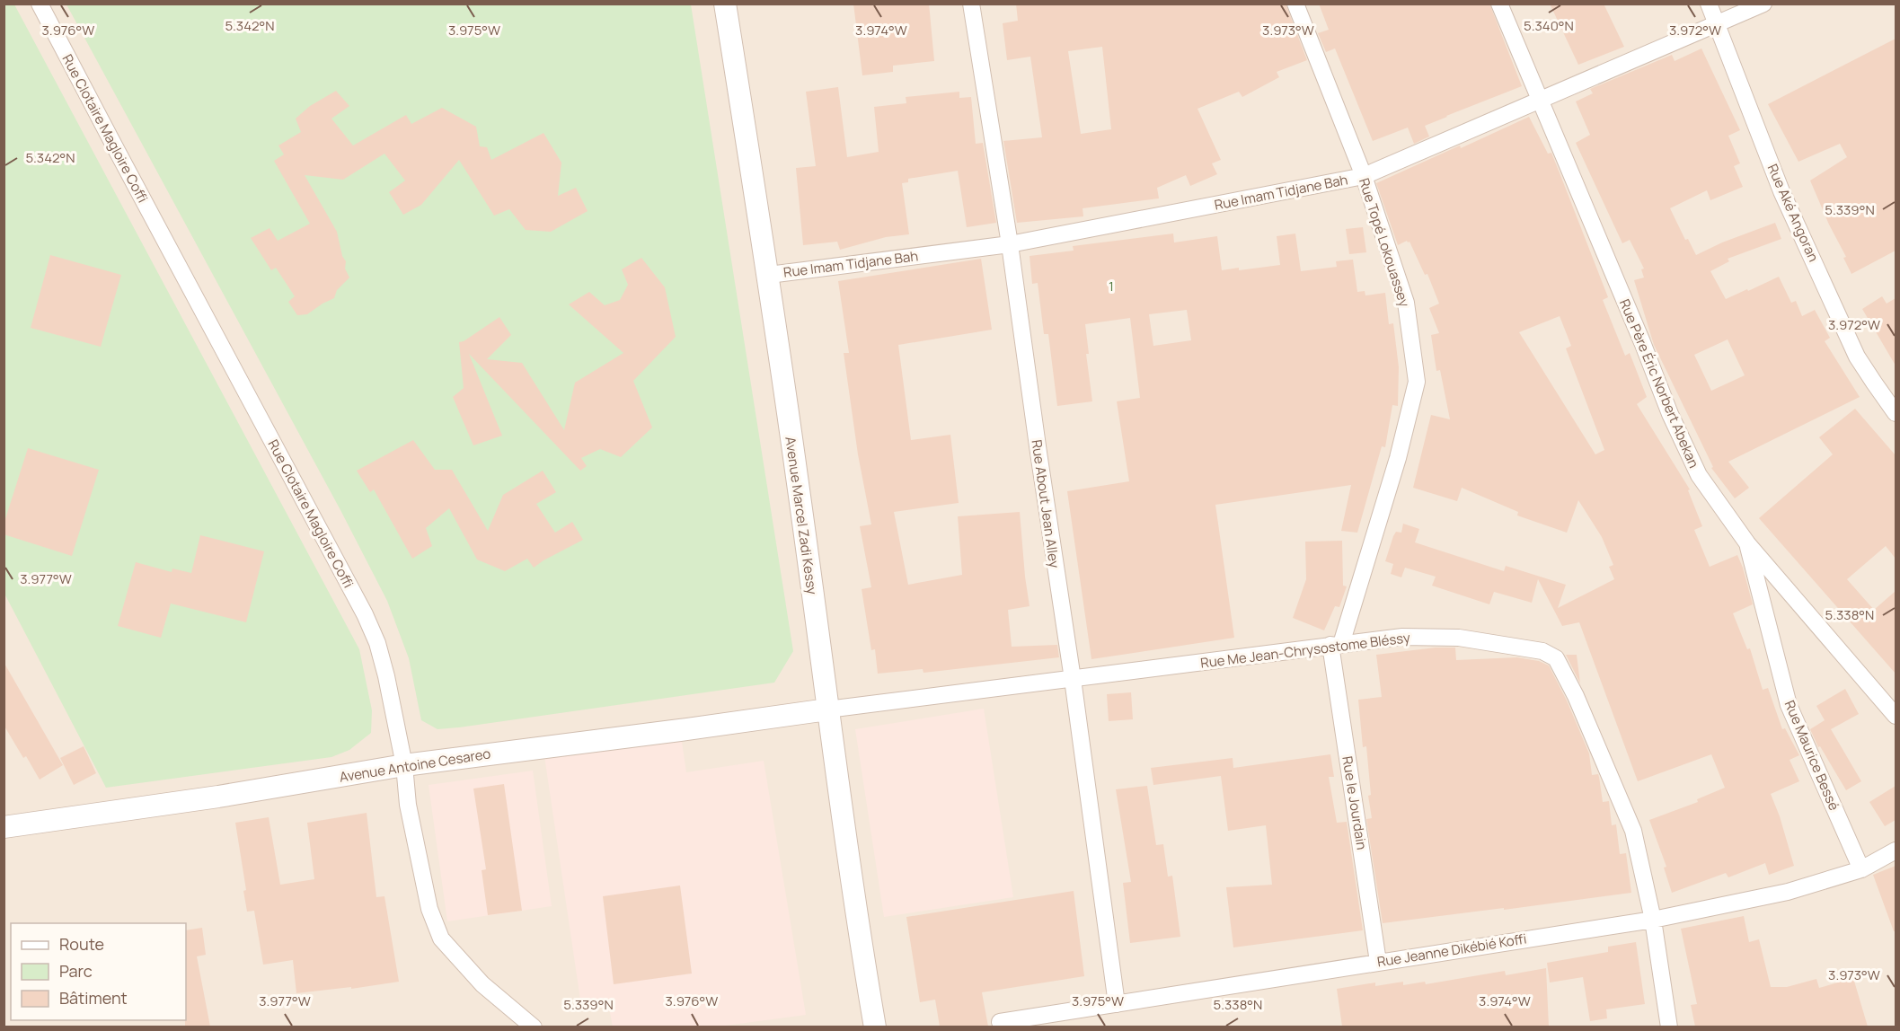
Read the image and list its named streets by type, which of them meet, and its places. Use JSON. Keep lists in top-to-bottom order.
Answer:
{
  "streets": {
    "street": [
      "Rue Clotaire Magloire Coffi",
      "Rue Imam Tidjane Bah",
      "Rue Aké Angoran",
      "Rue Topé Lokouassey",
      "Rue Père Éric Norbert Abekan",
      "Rue About Jean Alley",
      "Avenue Marcel Zadi Kessy",
      "Rue Me Jean-Chrysostome Bléssy",
      "Rue Maurice Bessé",
      "Avenue Antoine Cesareo",
      "Rue le Jourdain",
      "Rue Jeanne Dikébié Koffi"
    ]
  },
  "crossings": [
    ["Rue Clotaire Magloire Coffi", "Avenue Antoine Cesareo"],
    ["Rue Imam Tidjane Bah", "Rue Aké Angoran"],
    ["Rue Imam Tidjane Bah", "Rue Topé Lokouassey"],
    ["Rue Imam Tidjane Bah", "Rue Père Éric Norbert Abekan"],
    ["Rue Imam Tidjane Bah", "Rue About Jean Alley"],
    ["Rue Imam Tidjane Bah", "Avenue Marcel Zadi Kessy"],
    ["Rue Topé Lokouassey", "Rue Me Jean-Chrysostome Bléssy"],
    ["Rue Topé Lokouassey", "Rue le Jourdain"],
    ["Rue Père Éric Norbert Abekan", "Rue Maurice Bessé"],
    ["Rue About Jean Alley", "Rue Me Jean-Chrysostome Bléssy"],
    ["Rue About Jean Alley", "Rue Jeanne Dikébié Koffi"],
    ["Avenue Marcel Zadi Kessy", "Rue Me Jean-Chrysostome Bléssy"],
    ["Avenue Marcel Zadi Kessy", "Avenue Antoine Cesareo"],
    ["Rue Me Jean-Chrysostome Bléssy", "Avenue Antoine Cesareo"],
    ["Rue Me Jean-Chrysostome Bléssy", "Rue le Jourdain"],
    ["Rue Me Jean-Chrysostome Bléssy", "Rue Jeanne Dikébié Koffi"],
    ["Rue Maurice Bessé", "Rue Jeanne Dikébié Koffi"],
    ["Rue le Jourdain", "Rue Jeanne Dikébié Koffi"]
  ],
  "parks": ["1"],
  "legend": ["Route", "Parc", "Bâtiment"],
  "coordinates": [
    "5.342°N",
    "5.340°N",
    "3.976°W",
    "3.975°W",
    "3.974°W",
    "3.973°W",
    "3.972°W",
    "5.339°N",
    "3.977°W",
    "5.338°N"
  ]
}
